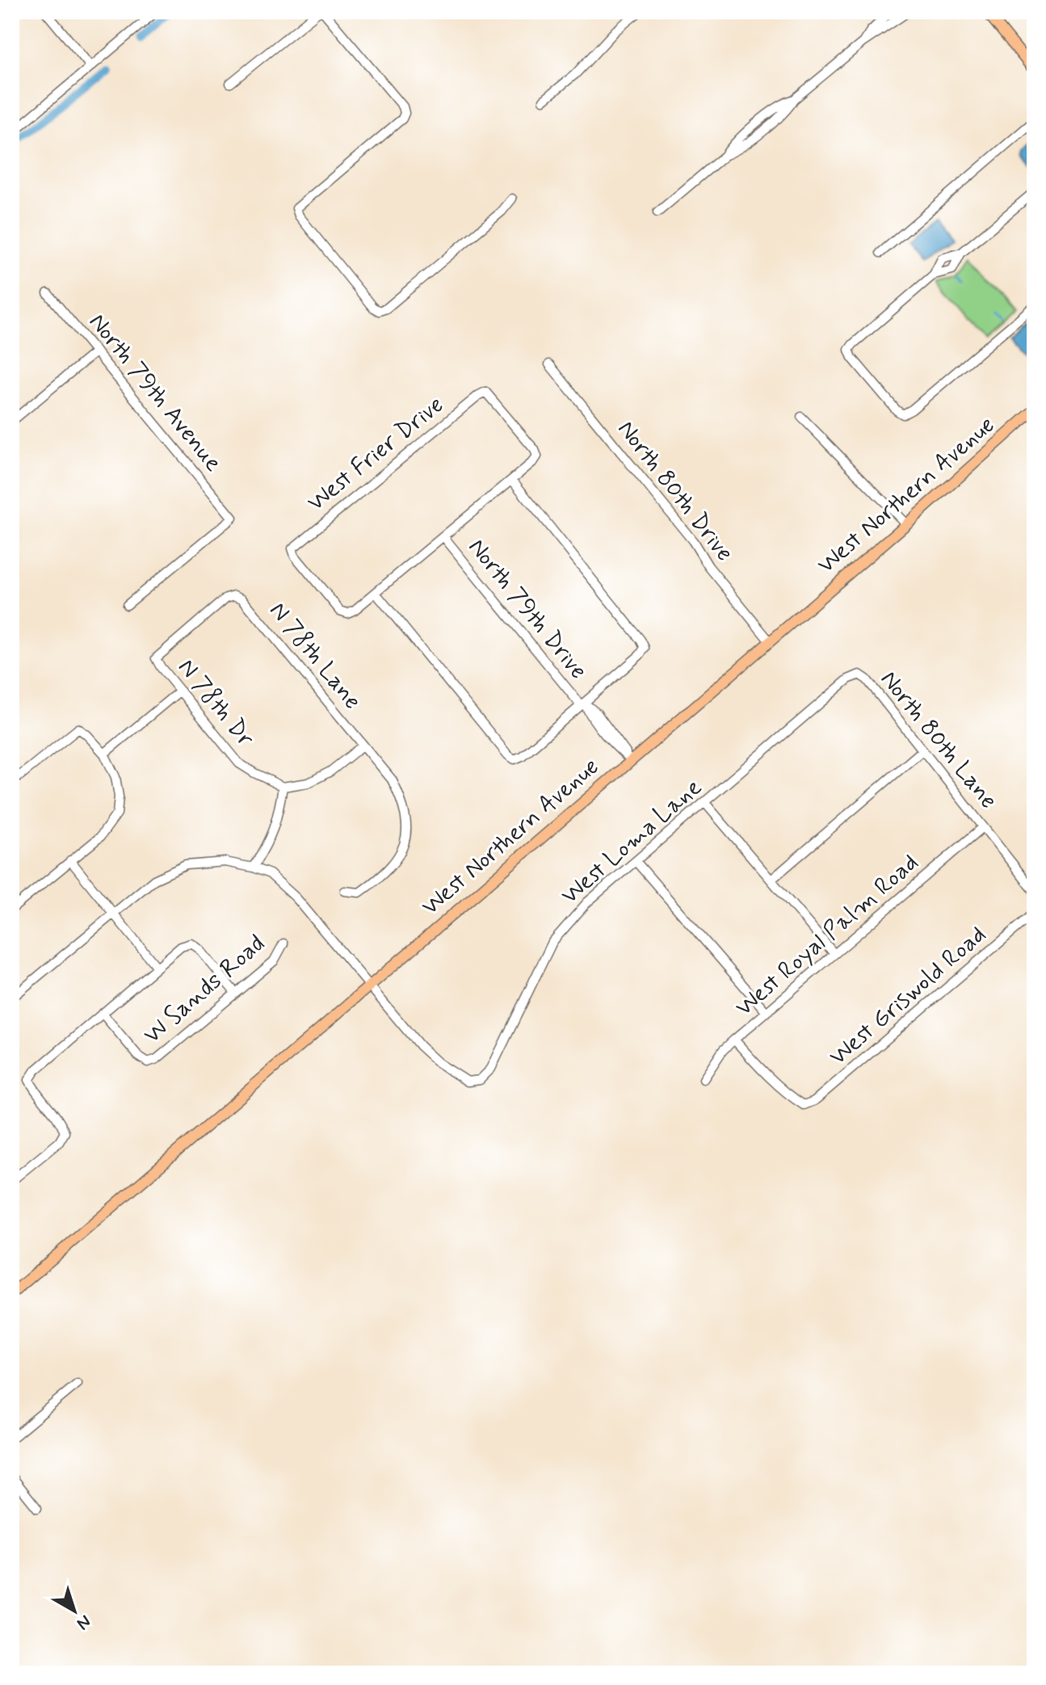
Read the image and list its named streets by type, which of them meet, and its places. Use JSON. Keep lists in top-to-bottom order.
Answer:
{
  "streets": {
    "main road": ["West Northern Avenue"],
    "street": [
      "North 79th Avenue",
      "West Frier Drive",
      "North 80th Drive",
      "North 79th Drive",
      "N 78th Lane",
      "N 78th Dr",
      "North 80th Lane",
      "West Loma Lane",
      "West Royal Palm Road",
      "W Sands Road",
      "West Griswold Road"
    ]
  },
  "crossings": [
    ["North 80th Drive", "West Northern Avenue"],
    ["West Northern Avenue", "North 79th Drive"],
    ["West Northern Avenue", "West Loma Lane"],
    ["N 78th Lane", "N 78th Dr"],
    ["North 80th Lane", "West Loma Lane"],
    ["North 80th Lane", "West Royal Palm Road"],
    ["West Royal Palm Road", "West Griswold Road"]
  ],
  "north": "bottom right"
}
